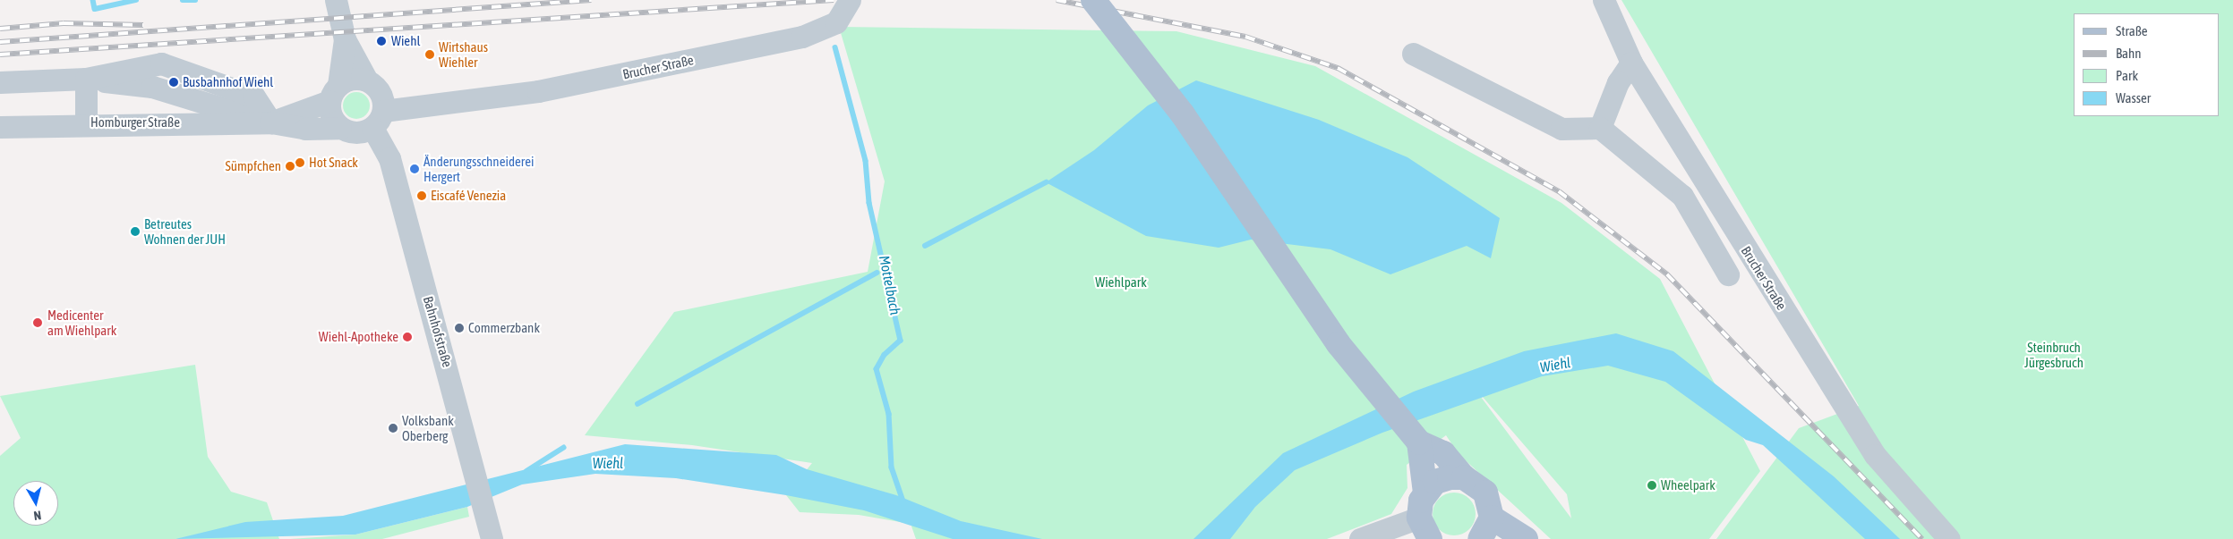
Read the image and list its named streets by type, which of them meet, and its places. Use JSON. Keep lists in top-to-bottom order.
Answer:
{
  "streets": {
    "street": ["Brucher Straße", "Homburger Straße", "Bahnhofstraße"]
  },
  "crossings": [
    ["Brucher Straße", "Homburger Straße"],
    ["Brucher Straße", "Bahnhofstraße"],
    ["Homburger Straße", "Bahnhofstraße"]
  ],
  "water": ["Mottelbach", "Wiehl"],
  "parks": ["Wiehlpark", "Steinbruch Jürgesbruch"],
  "places": [
    "Wiehl",
    "Wirtshaus Wiehler",
    "Busbahnhof Wiehl",
    "Hot Snack",
    "Sümpfchen",
    "Änderungsschneiderei Hergert",
    "Eiscafé Venezia",
    "Betreutes Wohnen der JUH",
    "Medicenter am Wiehlpark",
    "Commerzbank",
    "Wiehl-Apotheke",
    "Volksbank Oberberg",
    "Wheelpark"
  ],
  "legend": [
    "Straße",
    "Bahn",
    "Park",
    "Wasser"
  ],
  "north": "bottom"
}
